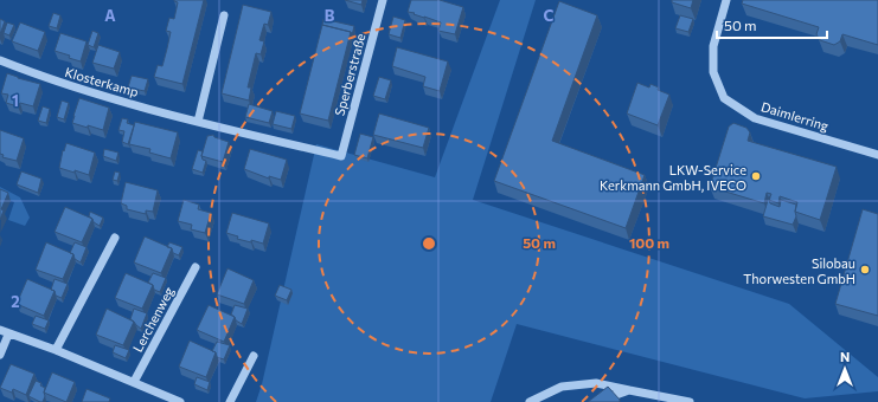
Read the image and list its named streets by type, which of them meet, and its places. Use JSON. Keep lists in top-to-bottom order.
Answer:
{
  "streets": {
    "street": [
      "Sperberstraße",
      "Klosterkamp",
      "Daimlerring",
      "Lerchenweg"
    ]
  },
  "crossings": [
    ["Sperberstraße", "Klosterkamp"]
  ],
  "places": ["LKW-Service Kerkmann GmbH, IVECO", "Silobau Thorwesten GmbH"],
  "scale_bar": "50 m",
  "north": "top",
  "grid": {
    "columns": ["A", "B", "C"],
    "rows": ["1", "2"]
  },
  "rings": ["50 m", "100 m"]
}
